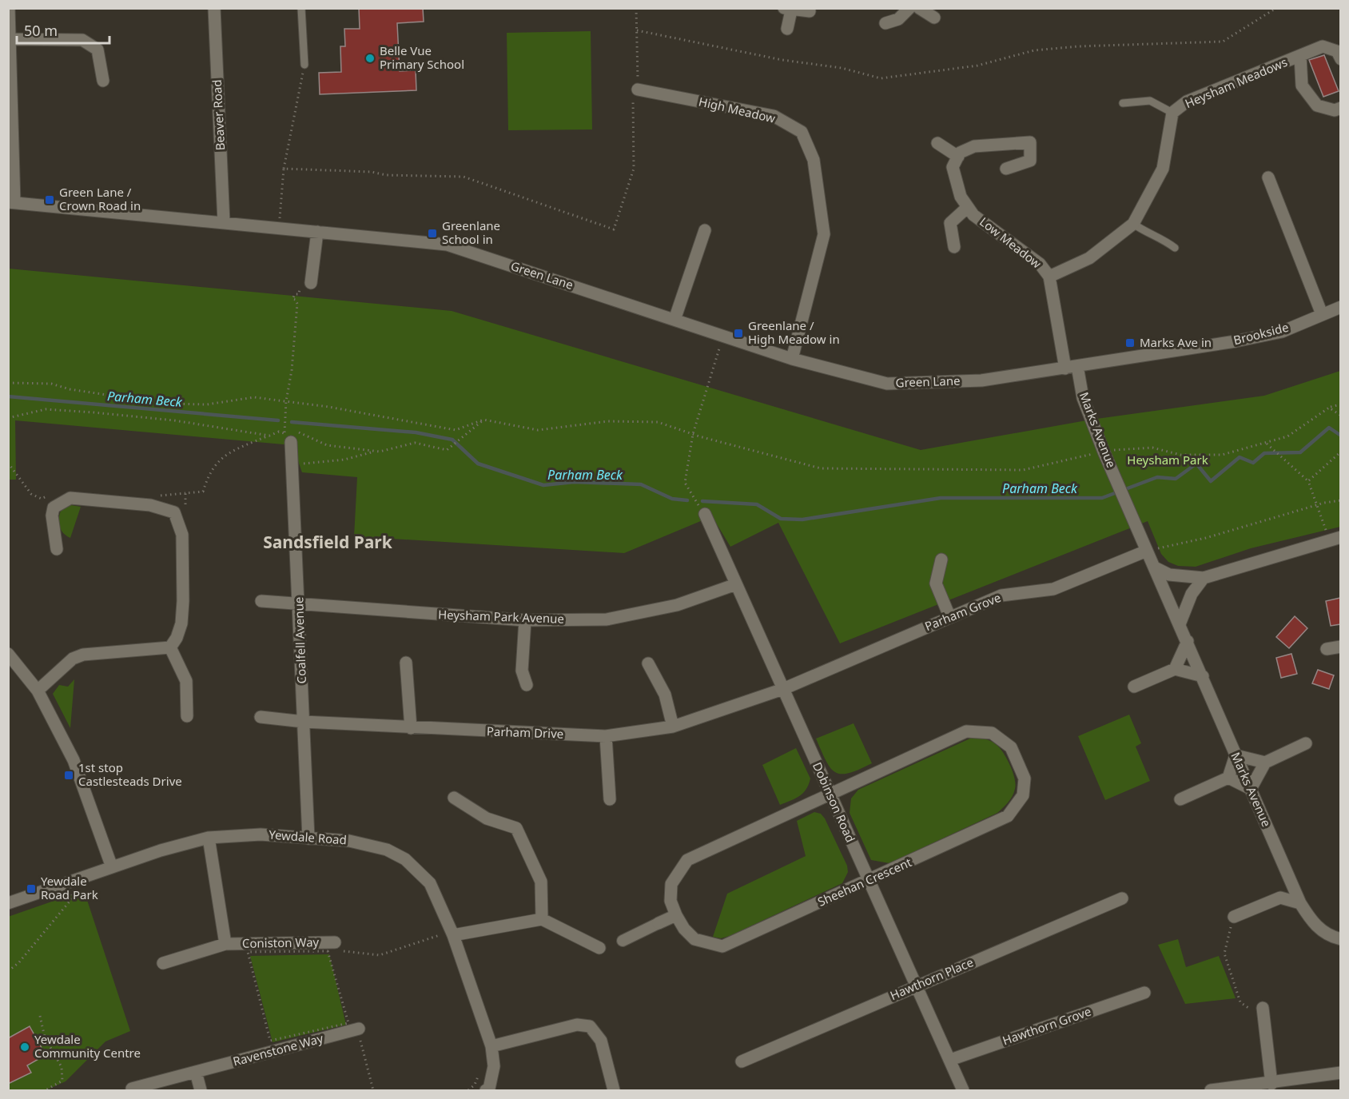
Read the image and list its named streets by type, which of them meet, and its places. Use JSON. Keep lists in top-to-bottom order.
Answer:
{
  "streets": {
    "street": [
      "Heysham Meadows",
      "High Meadow",
      "Beaver Road",
      "Low Meadow",
      "Green Lane",
      "Brookside",
      "Marks Avenue",
      "Parham Grove",
      "Heysham Park Avenue",
      "Coalfell Avenue",
      "Parham Drive",
      "Dobinson Road",
      "Yewdale Road",
      "Sheehan Crescent",
      "Coniston Way",
      "Hawthorn Place",
      "Hawthorn Grove",
      "Ravenstone Way"
    ]
  },
  "crossings": [
    ["High Meadow", "Green Lane"],
    ["Beaver Road", "Green Lane"],
    ["Low Meadow", "Green Lane"],
    ["Low Meadow", "Brookside"],
    ["Low Meadow", "Marks Avenue"],
    ["Green Lane", "Brookside"],
    ["Green Lane", "Marks Avenue"],
    ["Brookside", "Marks Avenue"],
    ["Marks Avenue", "Parham Grove"],
    ["Parham Grove", "Parham Drive"],
    ["Parham Grove", "Dobinson Road"],
    ["Heysham Park Avenue", "Coalfell Avenue"],
    ["Heysham Park Avenue", "Dobinson Road"],
    ["Coalfell Avenue", "Parham Drive"],
    ["Coalfell Avenue", "Yewdale Road"],
    ["Parham Drive", "Dobinson Road"],
    ["Dobinson Road", "Sheehan Crescent"],
    ["Dobinson Road", "Hawthorn Place"],
    ["Dobinson Road", "Hawthorn Grove"],
    ["Yewdale Road", "Coniston Way"]
  ],
  "districts": ["Sandsfield Park"],
  "water": ["Parham Beck"],
  "parks": ["Heysham Park"],
  "places": {
    "other": ["Belle Vue Primary School", "Yewdale Community Centre"],
    "transit": [
      "Green Lane / Crown Road in",
      "Greenlane School in",
      "Greenlane / High Meadow in",
      "Marks Ave in",
      "1st stop Castlesteads Drive",
      "Yewdale Road Park"
    ]
  },
  "scale_bar": "50 m"
}
